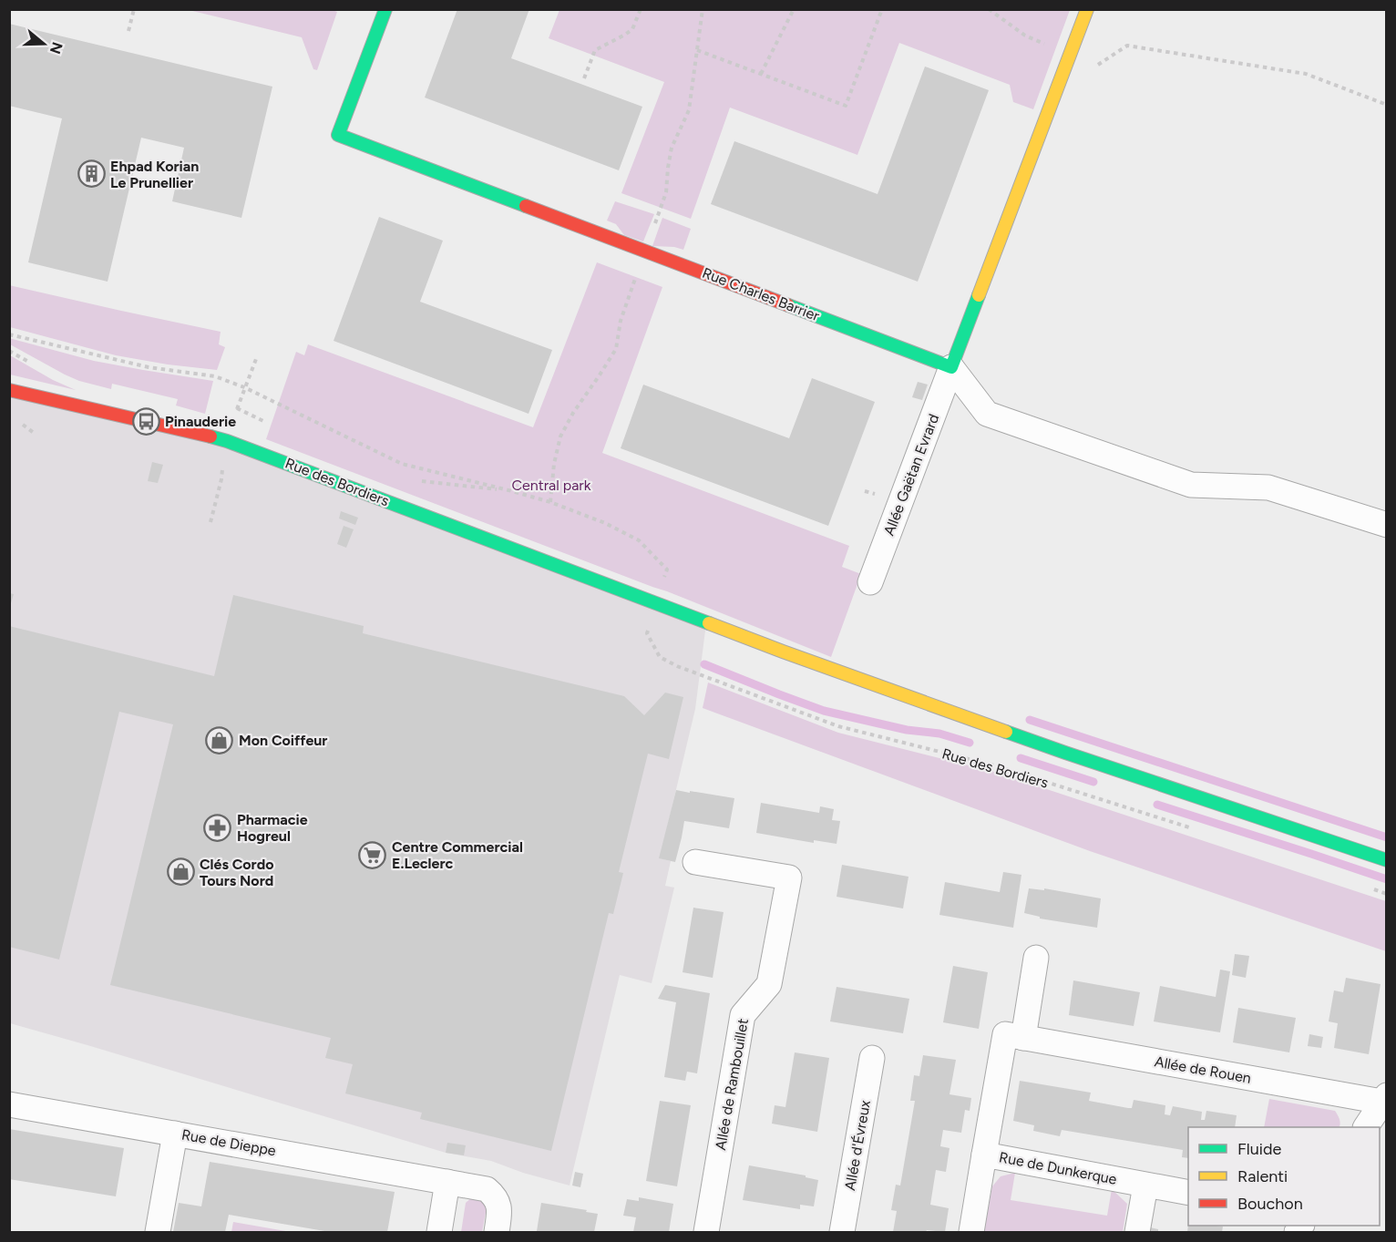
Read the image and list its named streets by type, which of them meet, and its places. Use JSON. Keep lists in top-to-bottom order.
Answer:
{
  "streets": {
    "street": [
      "Rue Charles Barrier",
      "Allée Gaëtan Evrard",
      "Rue des Bordiers",
      "Allée de Rouen",
      "Allée de Rambouillet",
      "Rue de Dieppe",
      "Allée d'Évreux",
      "Rue de Dunkerque"
    ]
  },
  "crossings": [
    ["Rue Charles Barrier", "Allée Gaëtan Evrard"],
    ["Allée de Rouen", "Rue de Dunkerque"]
  ],
  "parks": ["Central park"],
  "places": {
    "building": ["Ehpad Korian Le Prunellier"],
    "bus stop": ["Pinauderie"],
    "shop": ["Mon Coiffeur", "Clés Cordo Tours Nord"],
    "pharmacy": ["Pharmacie Hogreul"],
    "supermarket": ["Centre Commercial E.Leclerc"]
  },
  "legend": ["Fluide", "Ralenti", "Bouchon"],
  "north": "right"
}
